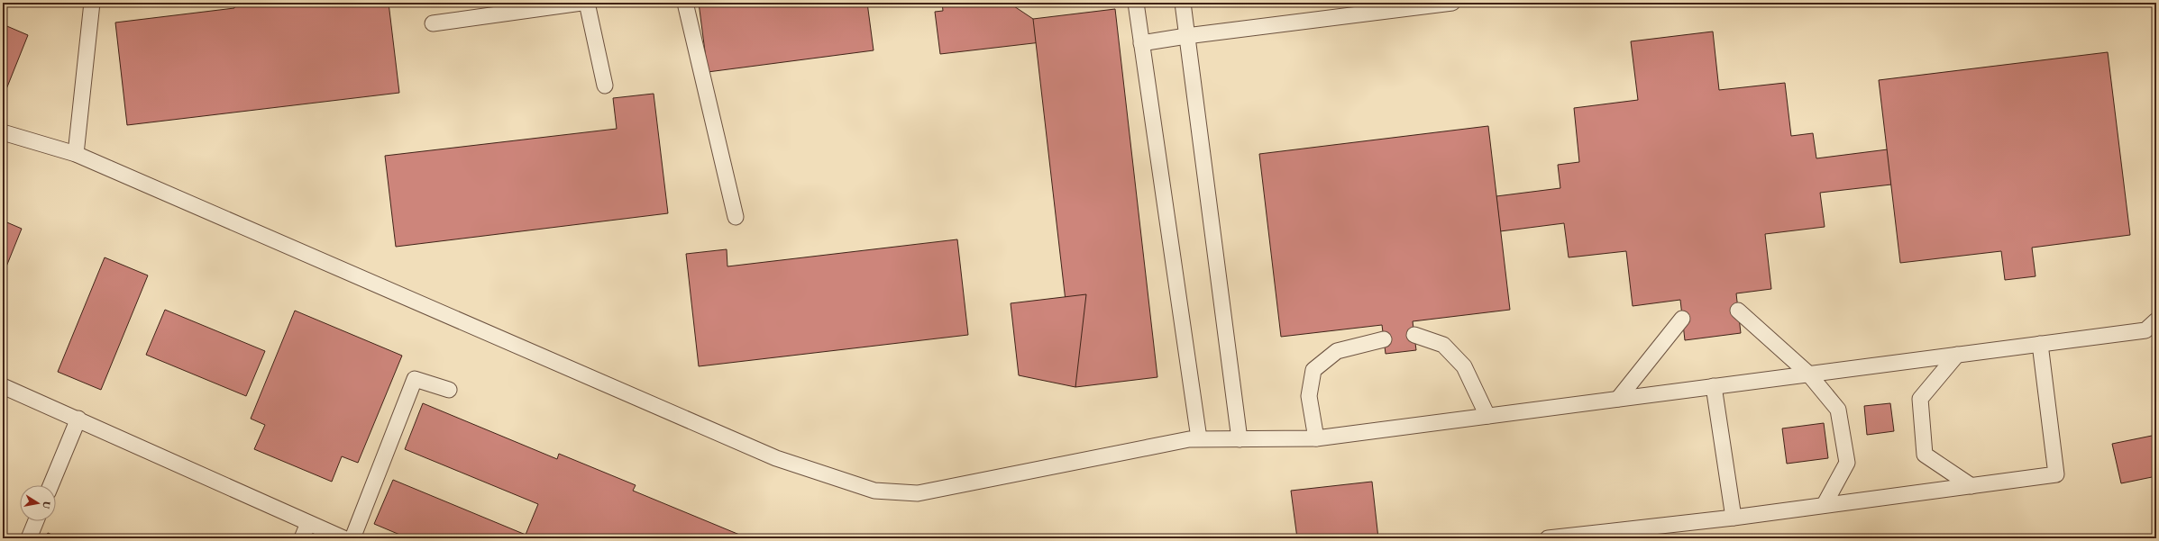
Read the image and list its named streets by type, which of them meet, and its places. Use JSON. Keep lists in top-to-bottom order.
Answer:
{
  "north": "right"
}
